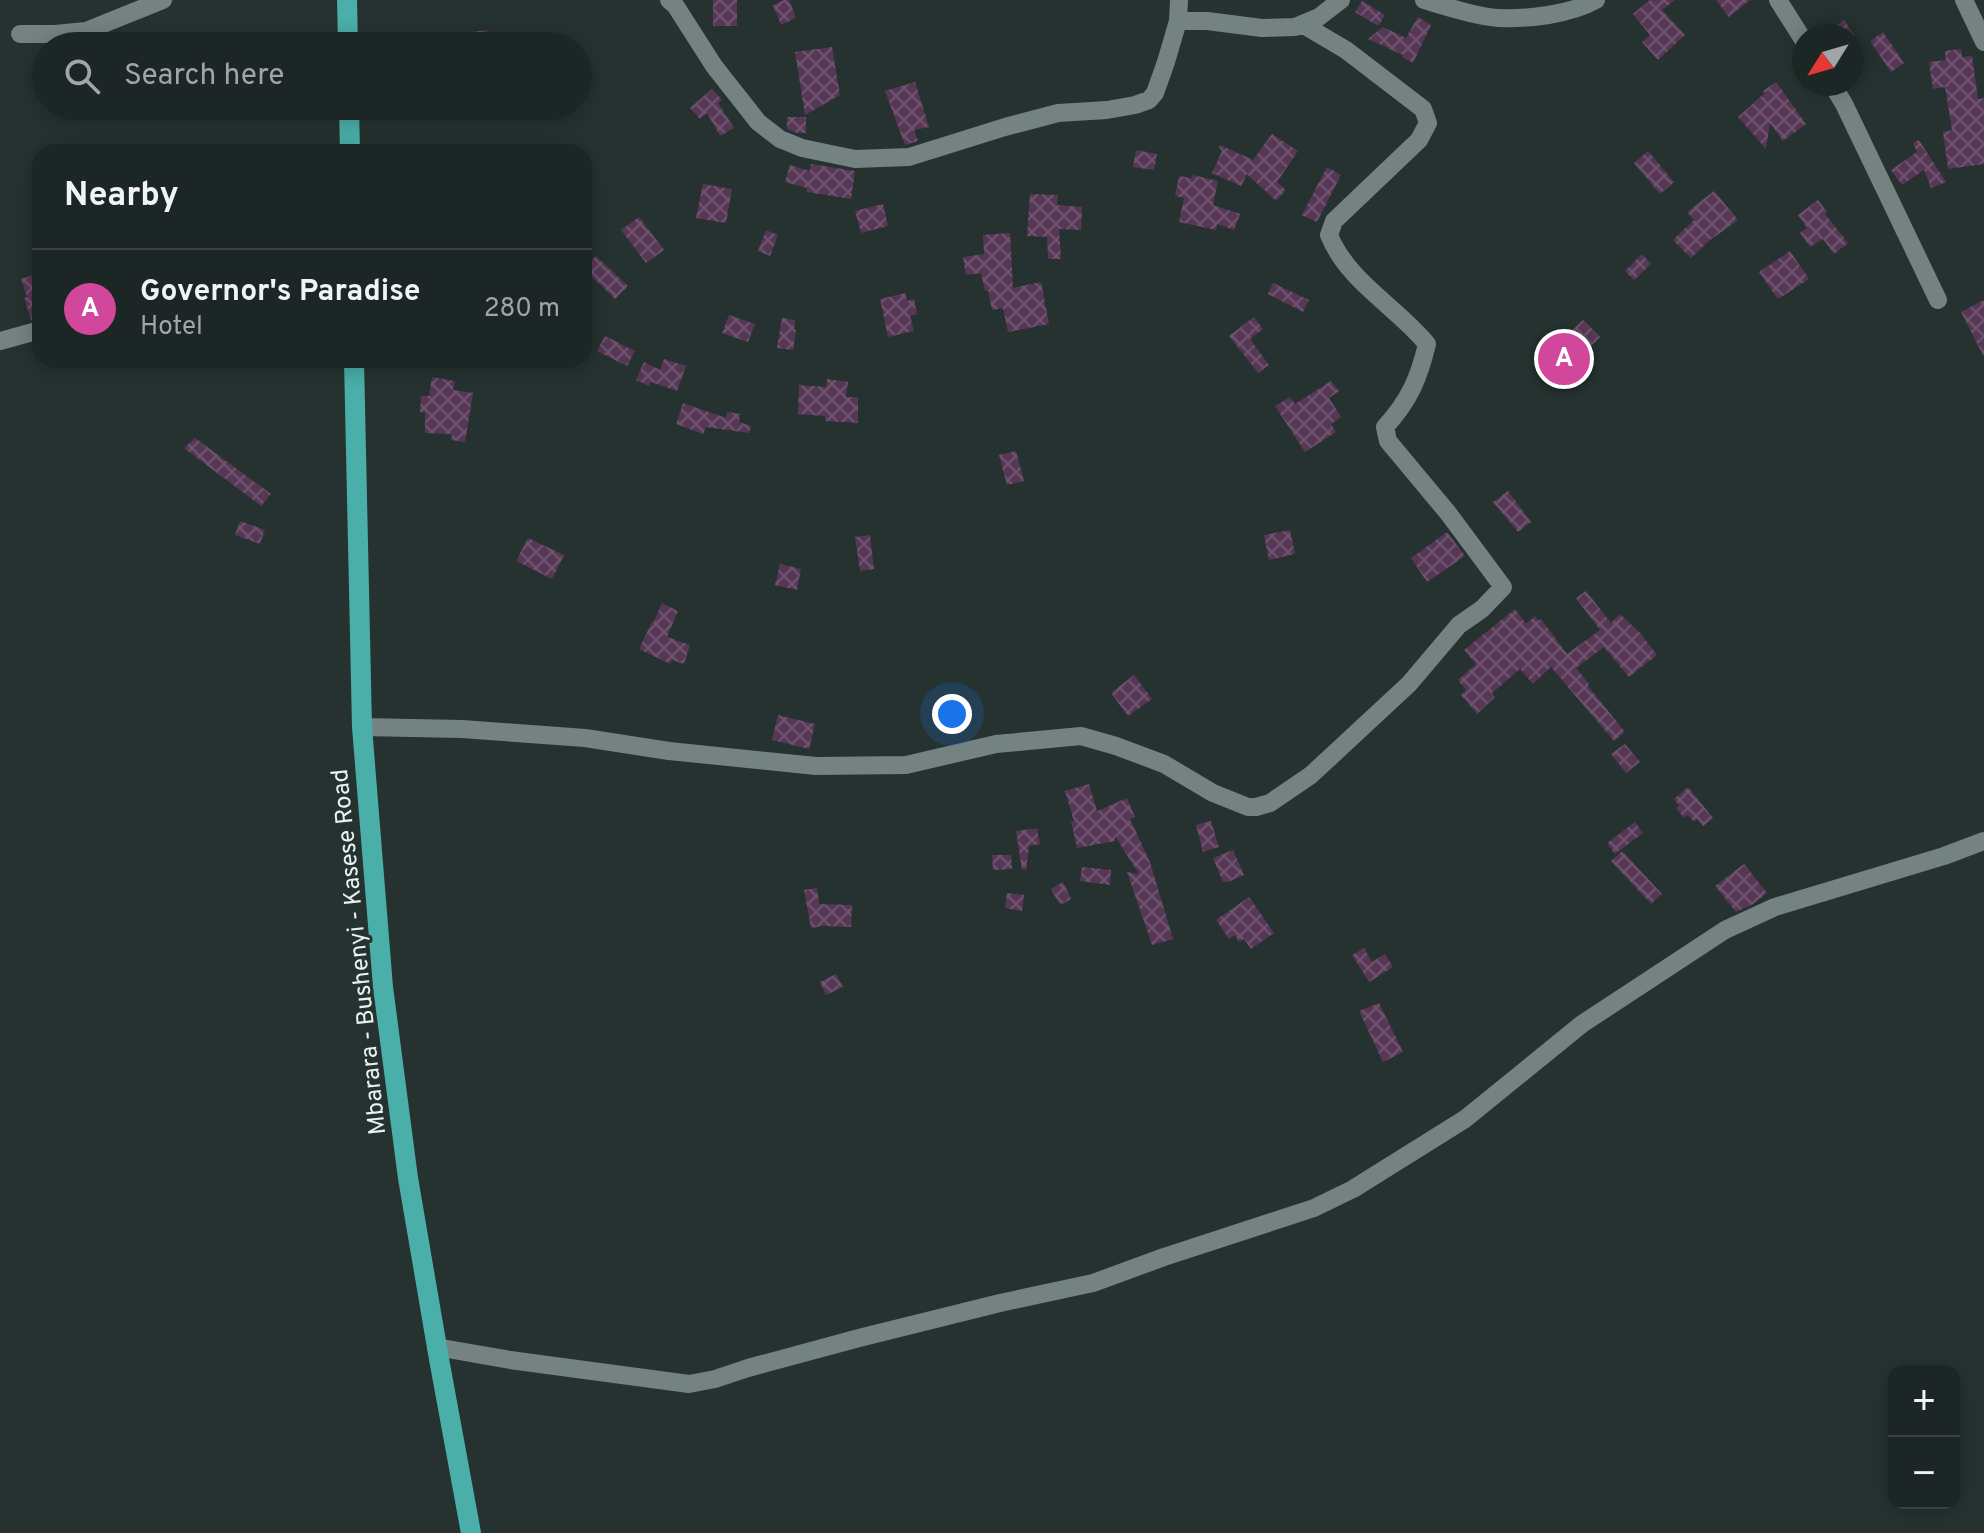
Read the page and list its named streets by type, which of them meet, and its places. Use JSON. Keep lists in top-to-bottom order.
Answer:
{
  "streets": {
    "main road": ["Mbarara - Bushenyi - Kasese Road"]
  },
  "north": "bottom left",
  "page": {
    "search": "Search here",
    "heading": "Nearby",
    "list": [
      {
        "mark": "A",
        "name": "Governor's Paradise",
        "note": "Hotel",
        "value": "280 m"
      }
    ],
    "pins": "A",
    "map_buttons": ["+", "−"]
  }
}
